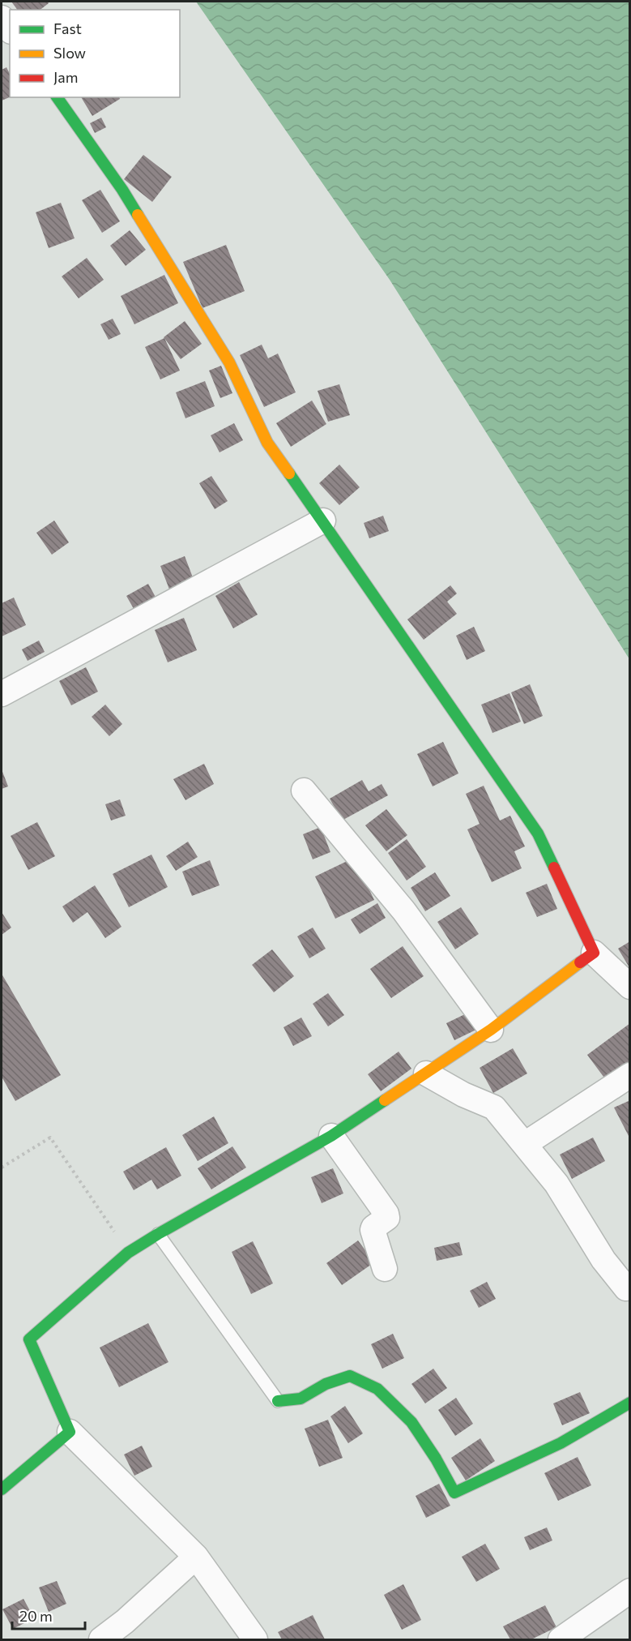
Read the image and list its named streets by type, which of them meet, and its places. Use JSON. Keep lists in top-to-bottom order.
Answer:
{
  "legend": ["Fast", "Slow", "Jam"],
  "scale_bar": "20 m"
}
